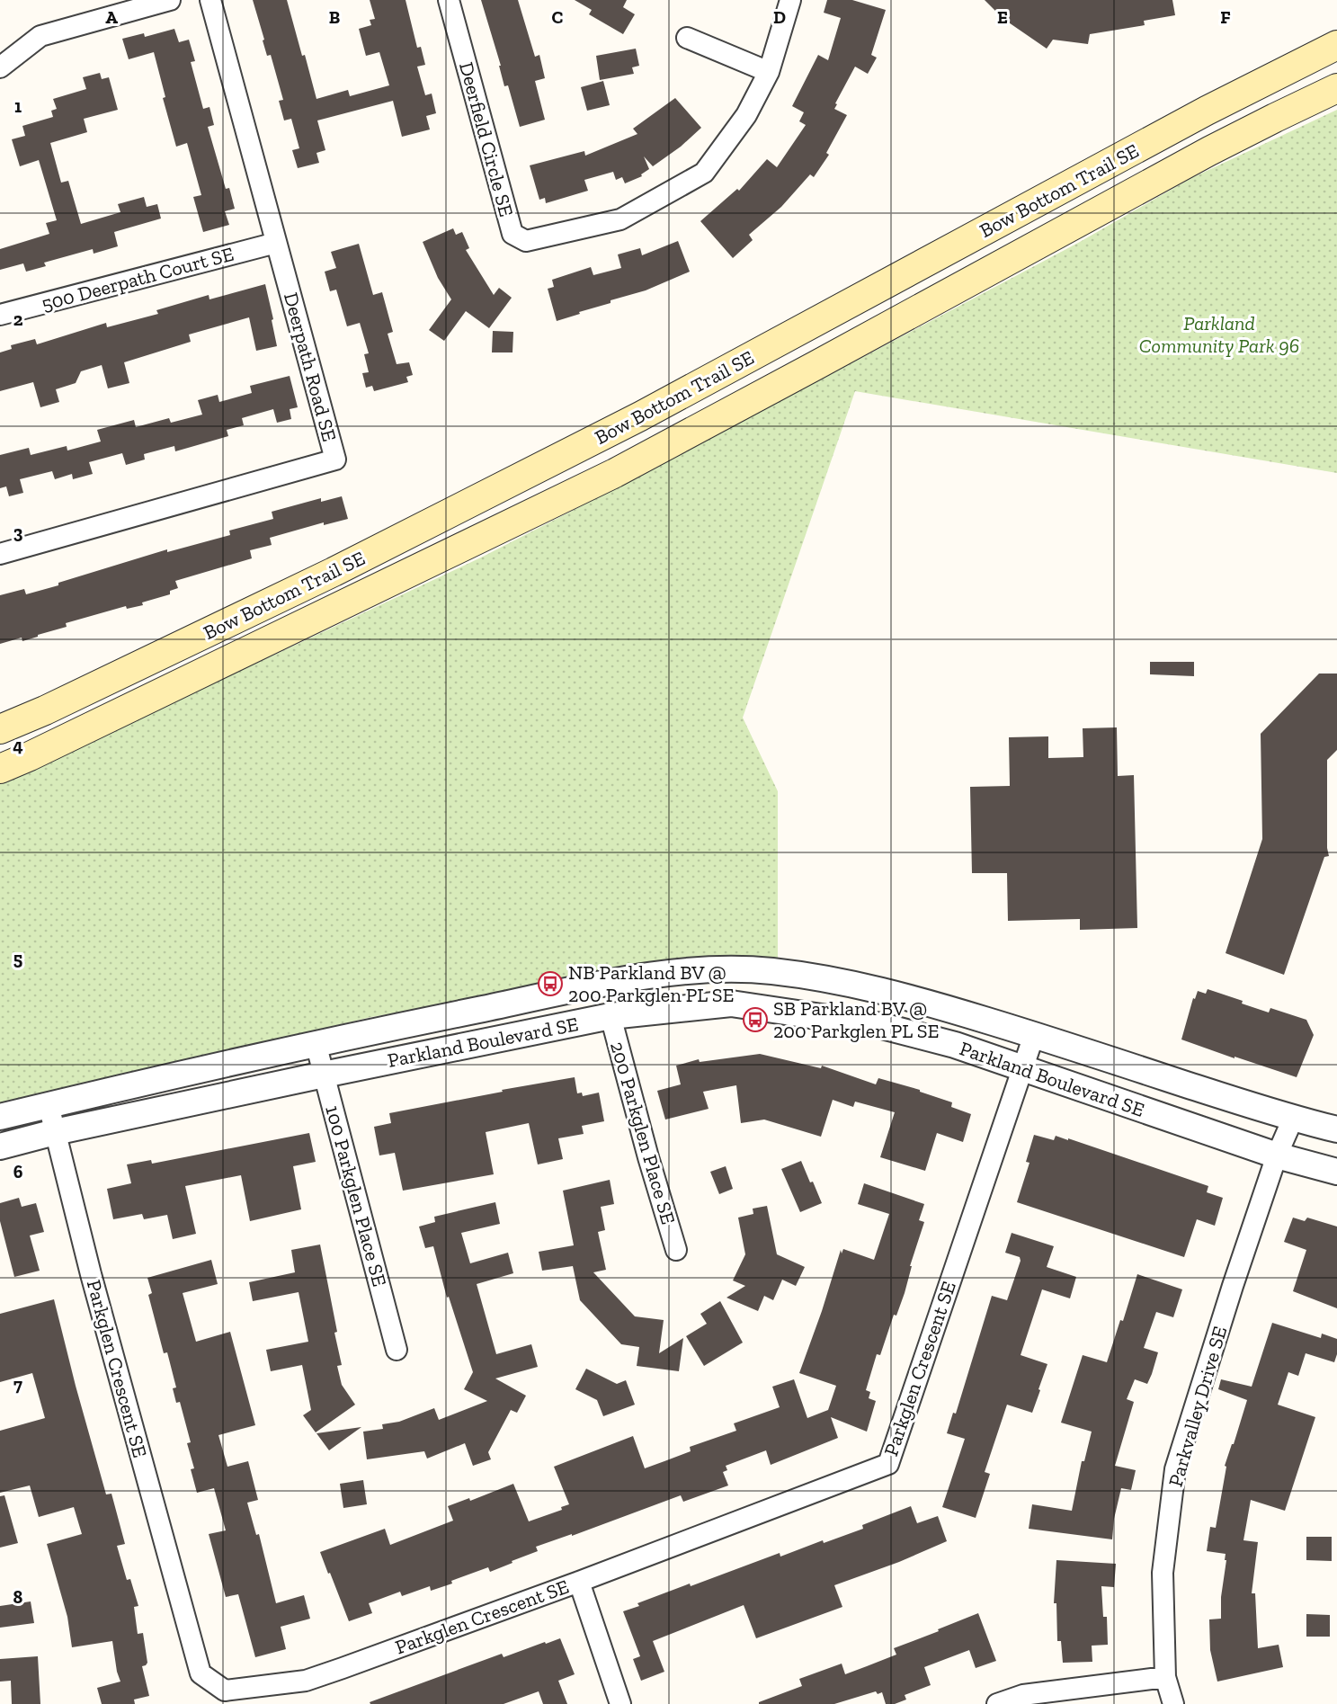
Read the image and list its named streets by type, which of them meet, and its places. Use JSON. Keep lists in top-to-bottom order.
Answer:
{
  "streets": {
    "main road": ["Bow Bottom Trail SE"],
    "street": [
      "Deerfield Circle SE",
      "500 Deerpath Court SE",
      "Deerpath Road SE",
      "Parkland Boulevard SE",
      "200 Parkglen Place SE",
      "100 Parkglen Place SE",
      "Parkglen Crescent SE",
      "Parkvalley Drive SE"
    ]
  },
  "crossings": [
    ["500 Deerpath Court SE", "Deerpath Road SE"],
    ["Parkland Boulevard SE", "200 Parkglen Place SE"],
    ["Parkland Boulevard SE", "100 Parkglen Place SE"],
    ["Parkland Boulevard SE", "Parkglen Crescent SE"],
    ["Parkland Boulevard SE", "Parkvalley Drive SE"]
  ],
  "parks": ["Parkland Community Park 96"],
  "places": {
    "bus stop": ["NB Parkland BV @ 200 Parkglen PL SE", "SB Parkland BV @ 200 Parkglen PL SE"]
  },
  "grid": {
    "columns": [
      "A",
      "B",
      "C",
      "D",
      "E",
      "F"
    ],
    "rows": [
      "1",
      "2",
      "3",
      "4",
      "5",
      "6",
      "7",
      "8"
    ]
  }
}
